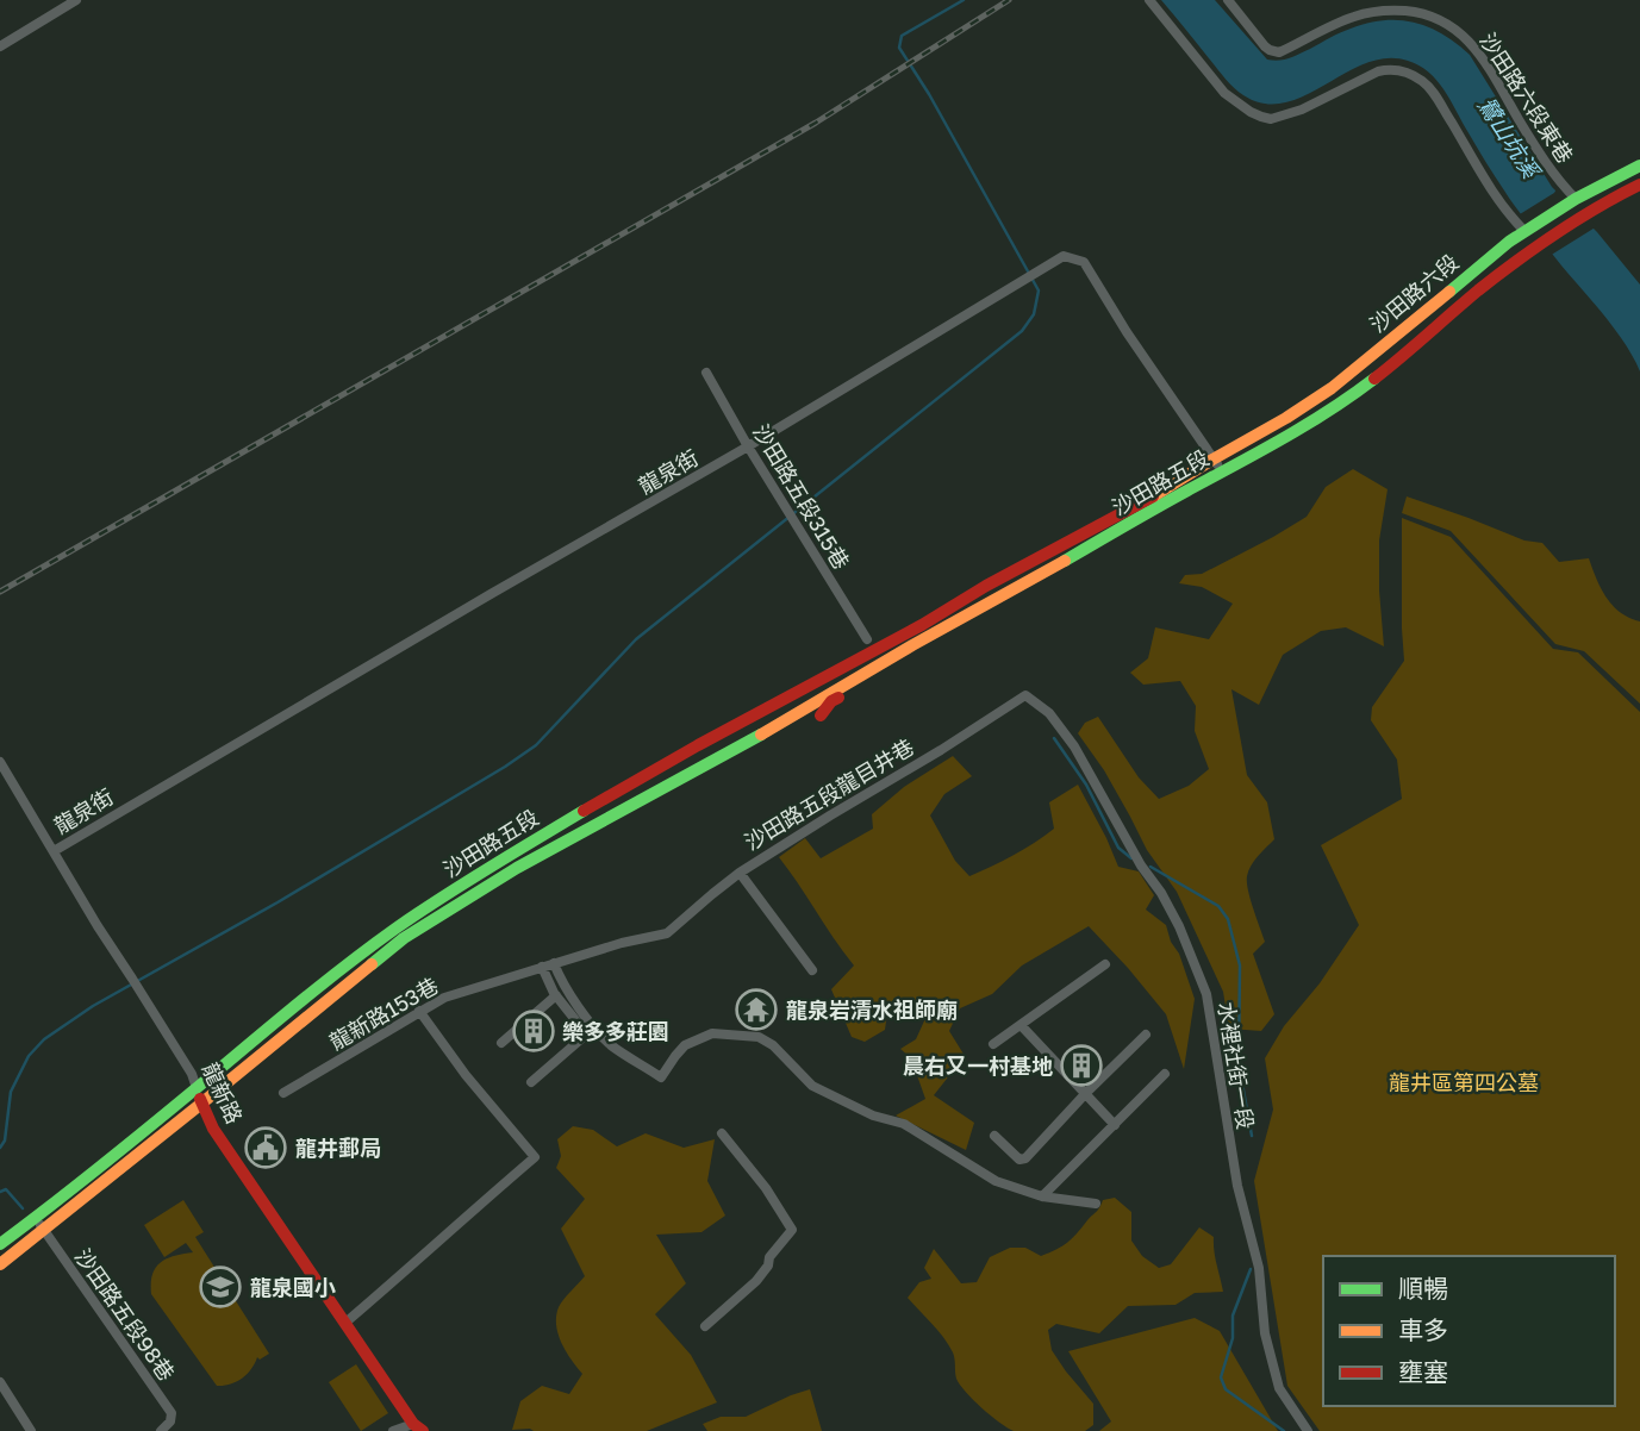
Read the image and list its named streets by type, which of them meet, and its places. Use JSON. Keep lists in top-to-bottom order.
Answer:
{
  "streets": {
    "street": [
      "沙田路六段東巷",
      "沙田路六段",
      "龍泉街",
      "沙田路五段",
      "沙田路五段315巷",
      "沙田路五段龍目井巷",
      "龍新路153巷",
      "水裡社街一段",
      "龍新路",
      "沙田路五段98巷"
    ]
  },
  "crossings": [
    ["沙田路六段東巷", "沙田路六段"],
    ["沙田路六段", "沙田路五段"],
    ["龍泉街", "沙田路五段"],
    ["龍泉街", "沙田路五段315巷"],
    ["龍泉街", "龍新路"],
    ["沙田路五段", "沙田路五段315巷"],
    ["沙田路五段", "龍新路"],
    ["沙田路五段", "沙田路五段98巷"],
    ["沙田路五段龍目井巷", "龍新路153巷"],
    ["沙田路五段龍目井巷", "水裡社街一段"]
  ],
  "water": ["鷺山坑溪"],
  "parks": ["龍井區第四公墓"],
  "places": {
    "temple": ["龍泉岩清水祖師廟"],
    "building": ["樂多多莊園", "晨右又一村基地"],
    "public building": ["龍井郵局"],
    "school or university": ["龍泉國小"]
  },
  "legend": ["順暢", "車多", "壅塞"]
}
